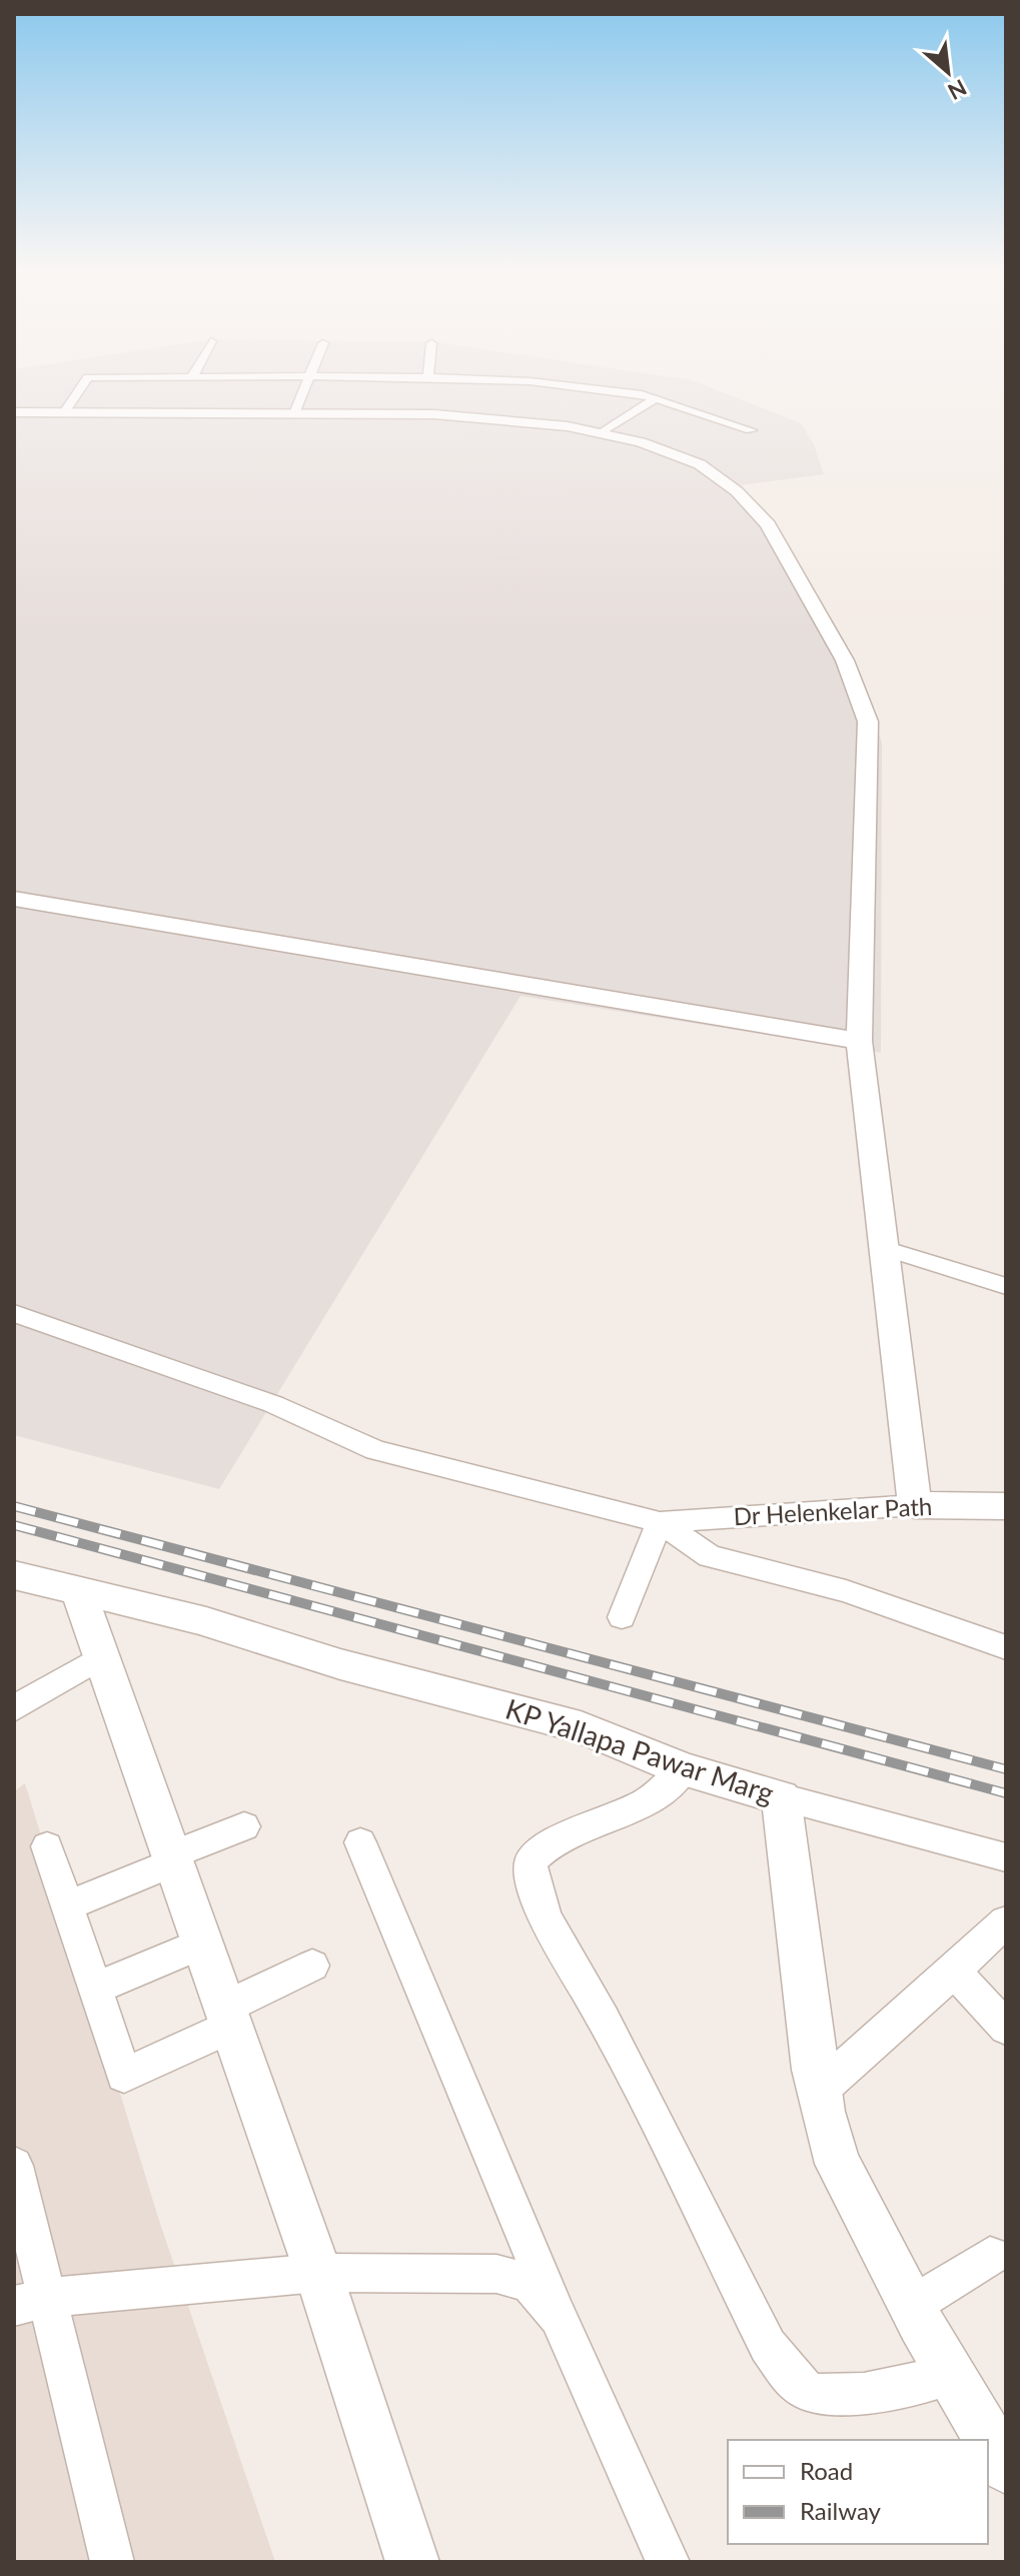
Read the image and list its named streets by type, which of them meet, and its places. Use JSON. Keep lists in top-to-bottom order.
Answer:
{
  "streets": {
    "street": ["Dr Helenkelar Path", "KP Yallapa Pawar Marg"]
  },
  "legend": ["Road", "Railway"],
  "north": "bottom right"
}
